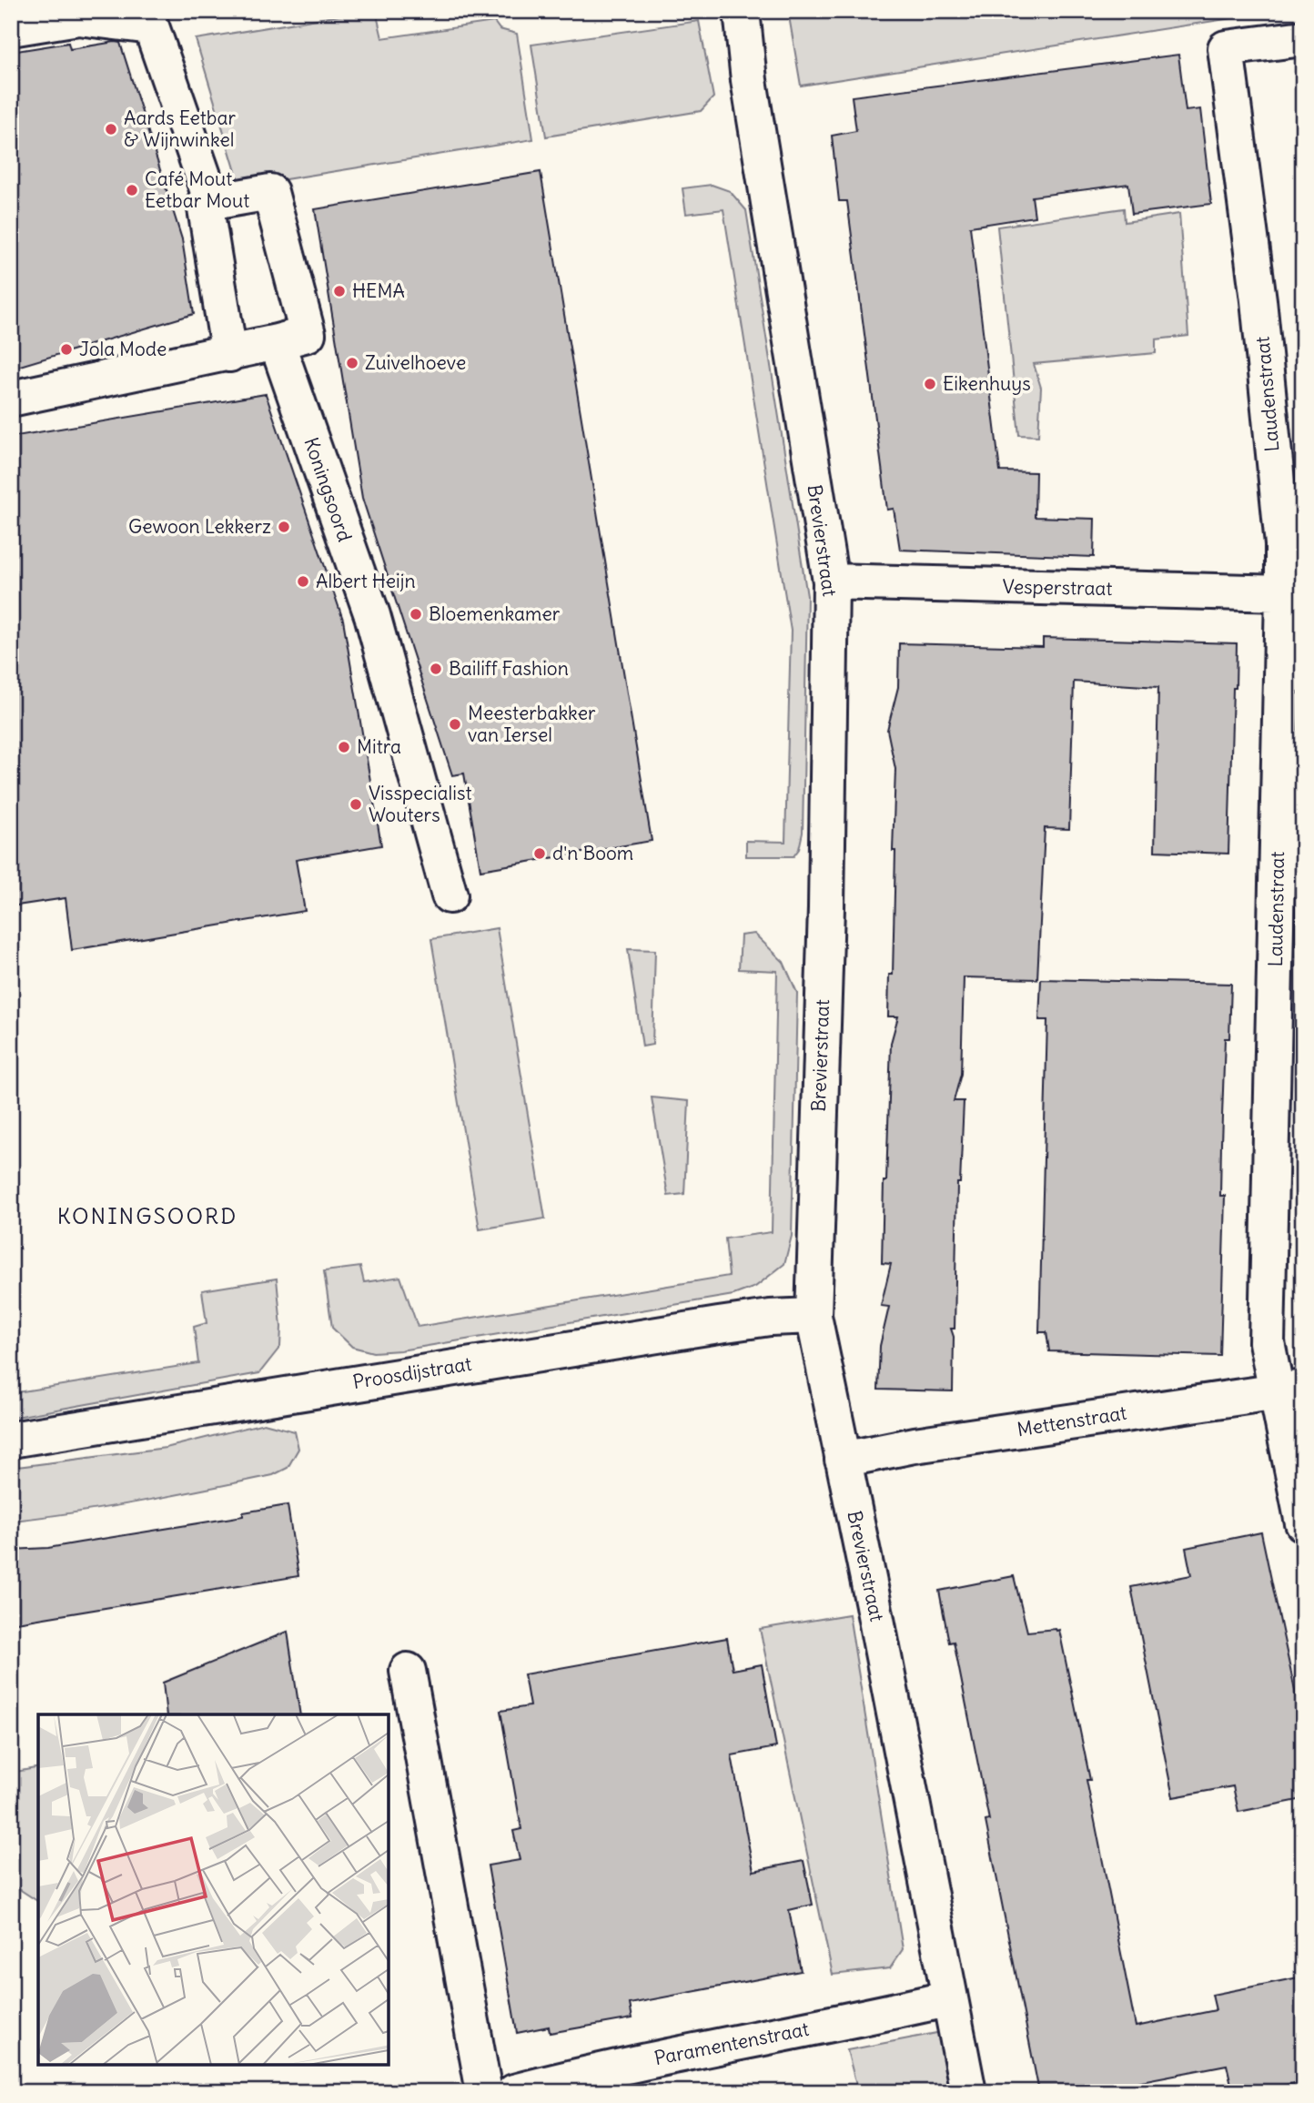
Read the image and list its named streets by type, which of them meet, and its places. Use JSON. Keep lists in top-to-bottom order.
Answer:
{
  "streets": {
    "street": [
      "Laudenstraat",
      "Koningsoord",
      "Brevierstraat",
      "Vesperstraat",
      "Proosdijstraat",
      "Mettenstraat",
      "Paramentenstraat"
    ]
  },
  "crossings": [
    ["Laudenstraat", "Vesperstraat"],
    ["Laudenstraat", "Mettenstraat"],
    ["Brevierstraat", "Vesperstraat"],
    ["Brevierstraat", "Proosdijstraat"],
    ["Brevierstraat", "Mettenstraat"],
    ["Brevierstraat", "Paramentenstraat"]
  ],
  "districts": ["KONINGSOORD"],
  "places": [
    "Aards Eetbar & Wijnwinkel",
    "Café Mout Eetbar Mout",
    "HEMA",
    "Jola Mode",
    "Zuivelhoeve",
    "Eikenhuys",
    "Gewoon Lekkerz",
    "Albert Heijn",
    "Bloemenkamer",
    "Bailiff Fashion",
    "Meesterbakker van Iersel",
    "Mitra",
    "Visspecialist Wouters",
    "d'n Boom"
  ]
}
